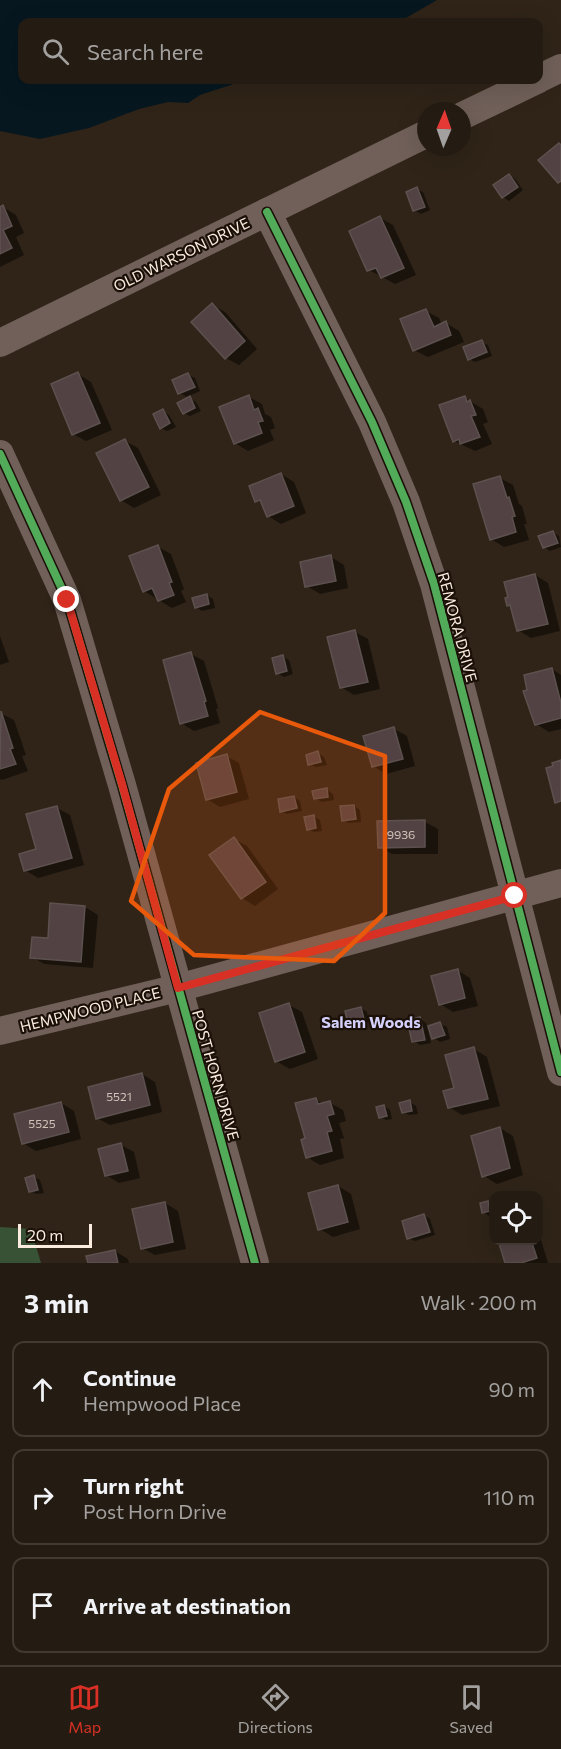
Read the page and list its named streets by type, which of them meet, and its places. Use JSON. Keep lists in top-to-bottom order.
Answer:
{
  "streets": {
    "street": [
      "OLD WARSON DRIVE",
      "REMORA DRIVE",
      "HEMPWOOD PLACE",
      "POST HORN DRIVE"
    ]
  },
  "crossings": [
    ["OLD WARSON DRIVE", "REMORA DRIVE"],
    ["REMORA DRIVE", "HEMPWOOD PLACE"],
    ["HEMPWOOD PLACE", "POST HORN DRIVE"]
  ],
  "districts": ["Salem Woods"],
  "house_numbers": ["9936", "5521", "5525"],
  "scale_bar": "20 m",
  "north": "top",
  "page": {
    "search": "Search here",
    "scale": "20 m",
    "heading": ["3 min", "Walk · 200 m"],
    "list": [
      ["Continue", "Hempwood Place", "90 m"],
      ["Turn right", "Post Horn Drive", "110 m"],
      "Arrive at destination"
    ],
    "nav": ["Map", "Directions", "Saved"]
  }
}
